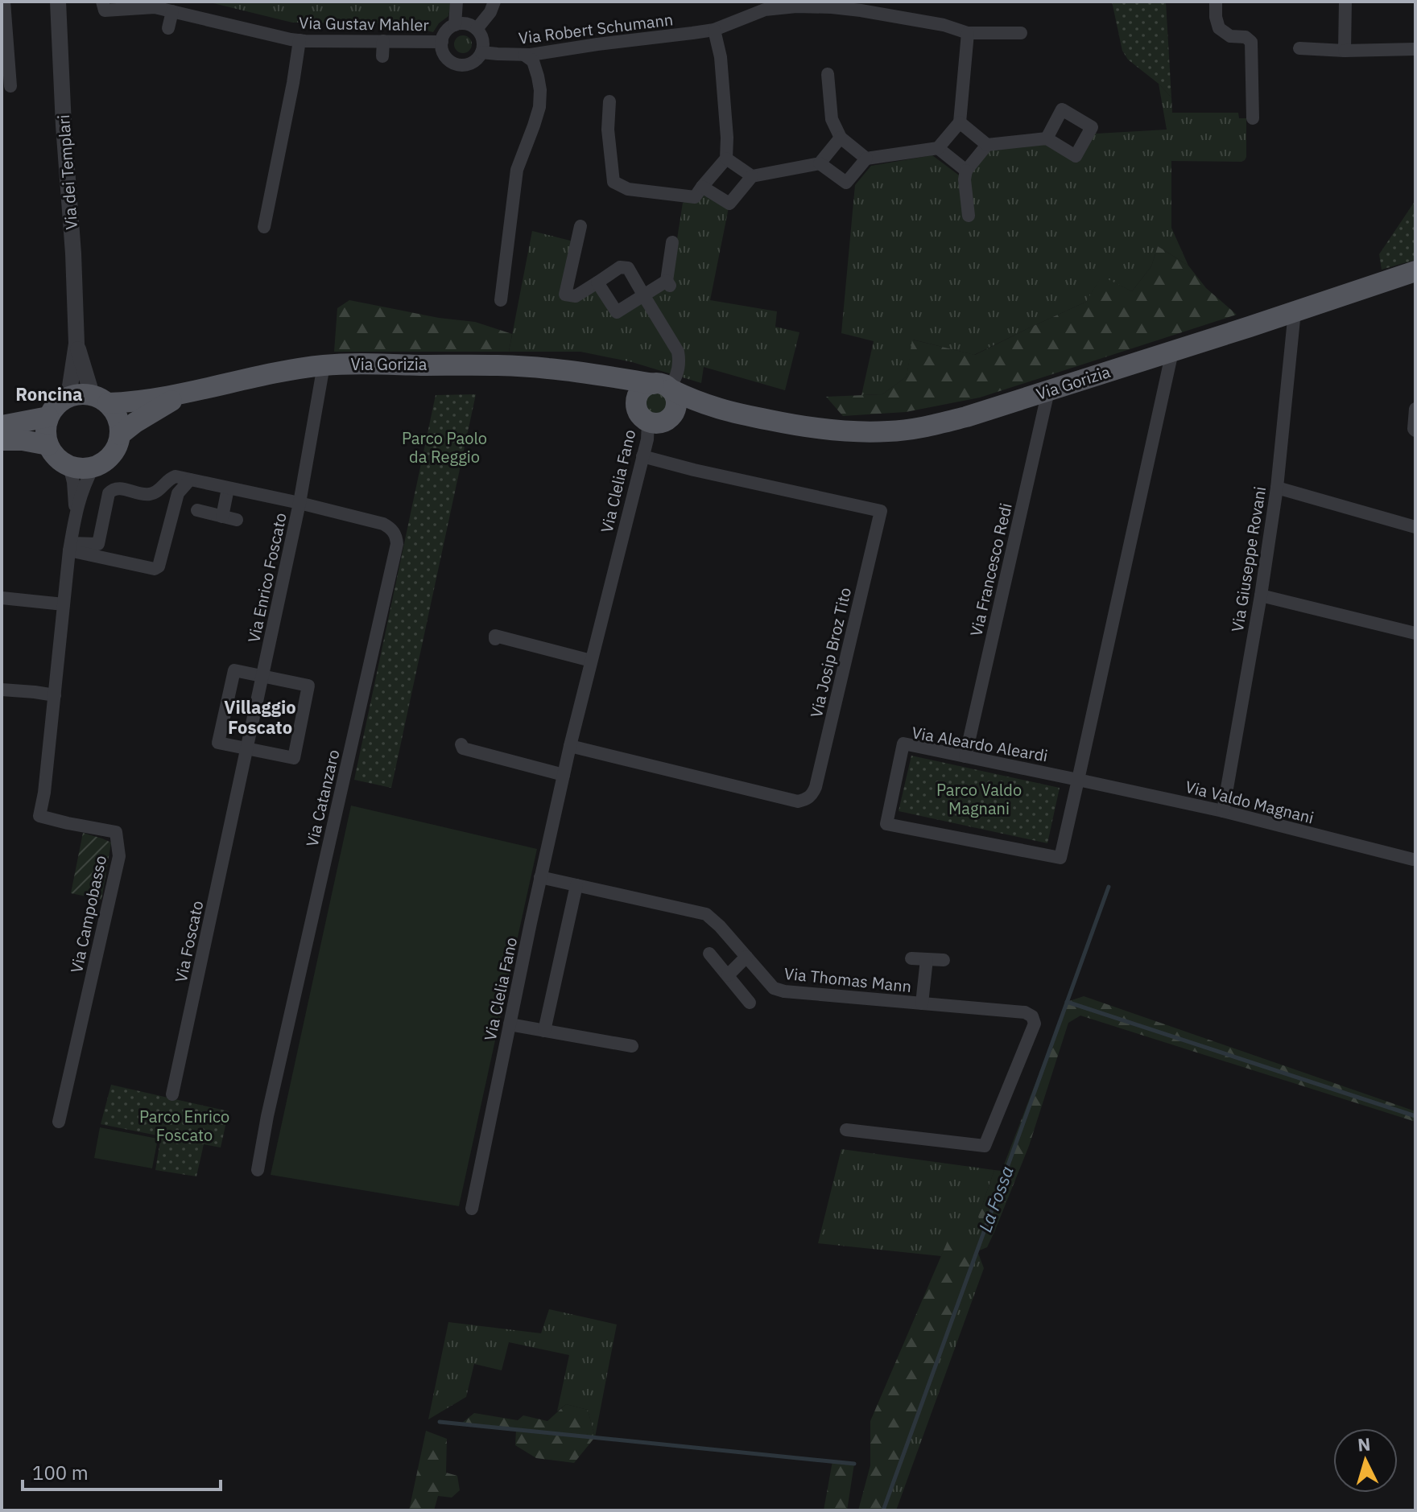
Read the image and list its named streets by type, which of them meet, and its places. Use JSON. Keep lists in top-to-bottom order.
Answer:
{
  "streets": {
    "main road": ["Via Gorizia"],
    "street": [
      "Via Gustav Mahler",
      "Via Robert Schumann",
      "Via dei Templari",
      "Via Clelia Fano",
      "Via Giuseppe Rovani",
      "Via Francesco Redi",
      "Via Enrico Foscato",
      "Via Josip Broz Tito",
      "Via Aleardo Aleardi",
      "Via Catanzaro",
      "Via Valdo Magnani",
      "Via Campobasso",
      "Via Foscato",
      "Via Thomas Mann"
    ]
  },
  "crossings": [
    ["Via Gustav Mahler", "Via Robert Schumann"],
    ["Via Gorizia", "Via Clelia Fano"],
    ["Via Gorizia", "Via Giuseppe Rovani"],
    ["Via Gorizia", "Via Francesco Redi"],
    ["Via Gorizia", "Via Enrico Foscato"],
    ["Via Gorizia", "Via Aleardo Aleardi"],
    ["Via Clelia Fano", "Via Josip Broz Tito"],
    ["Via Clelia Fano", "Via Thomas Mann"],
    ["Via Giuseppe Rovani", "Via Valdo Magnani"],
    ["Via Francesco Redi", "Via Aleardo Aleardi"],
    ["Via Enrico Foscato", "Via Catanzaro"],
    ["Via Enrico Foscato", "Via Foscato"],
    ["Via Aleardo Aleardi", "Via Valdo Magnani"]
  ],
  "districts": ["Roncina", "Villaggio Foscato"],
  "water": ["La Fossa"],
  "parks": ["Parco Paolo da Reggio", "Parco Valdo Magnani", "Parco Enrico Foscato"],
  "scale_bar": "100 m",
  "north": "top"
}
